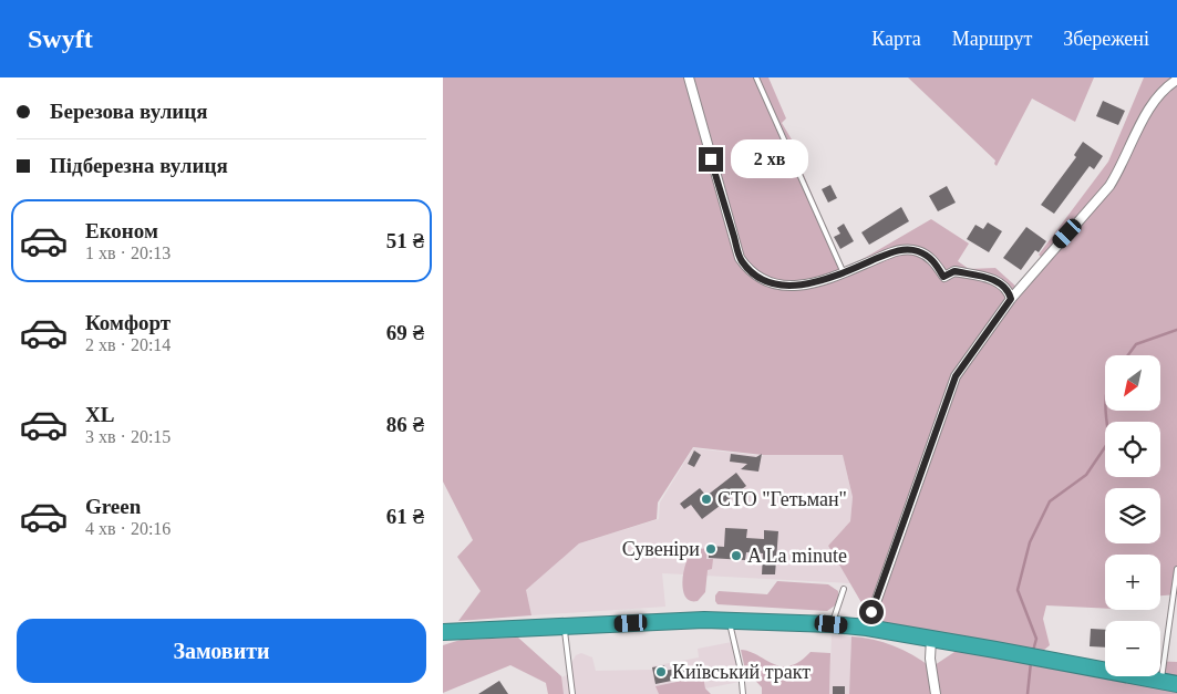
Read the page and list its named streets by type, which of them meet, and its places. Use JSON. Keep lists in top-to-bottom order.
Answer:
{
  "places": [
    "СТО \"Гетьман\"",
    "Сувеніри",
    "A La minute",
    "Київський тракт"
  ],
  "north": "bottom left",
  "page": {
    "header": "Swyft",
    "nav": ["Карта", "Маршрут", "Збережені"],
    "banner": ["Березова вулиця", "Підберезна вулиця"],
    "bubble": "2 хв",
    "list": [
      {
        "name": "Економ",
        "note": "1 хв · 20:13",
        "value": "51 ₴"
      },
      {
        "name": "Комфорт",
        "note": "2 хв · 20:14",
        "value": "69 ₴"
      },
      {
        "name": "XL",
        "note": "3 хв · 20:15",
        "value": "86 ₴"
      },
      {
        "name": "Green",
        "note": "4 хв · 20:16",
        "value": "61 ₴"
      }
    ],
    "map_buttons": ["+", "−"],
    "buttons": "Замовити"
  }
}
